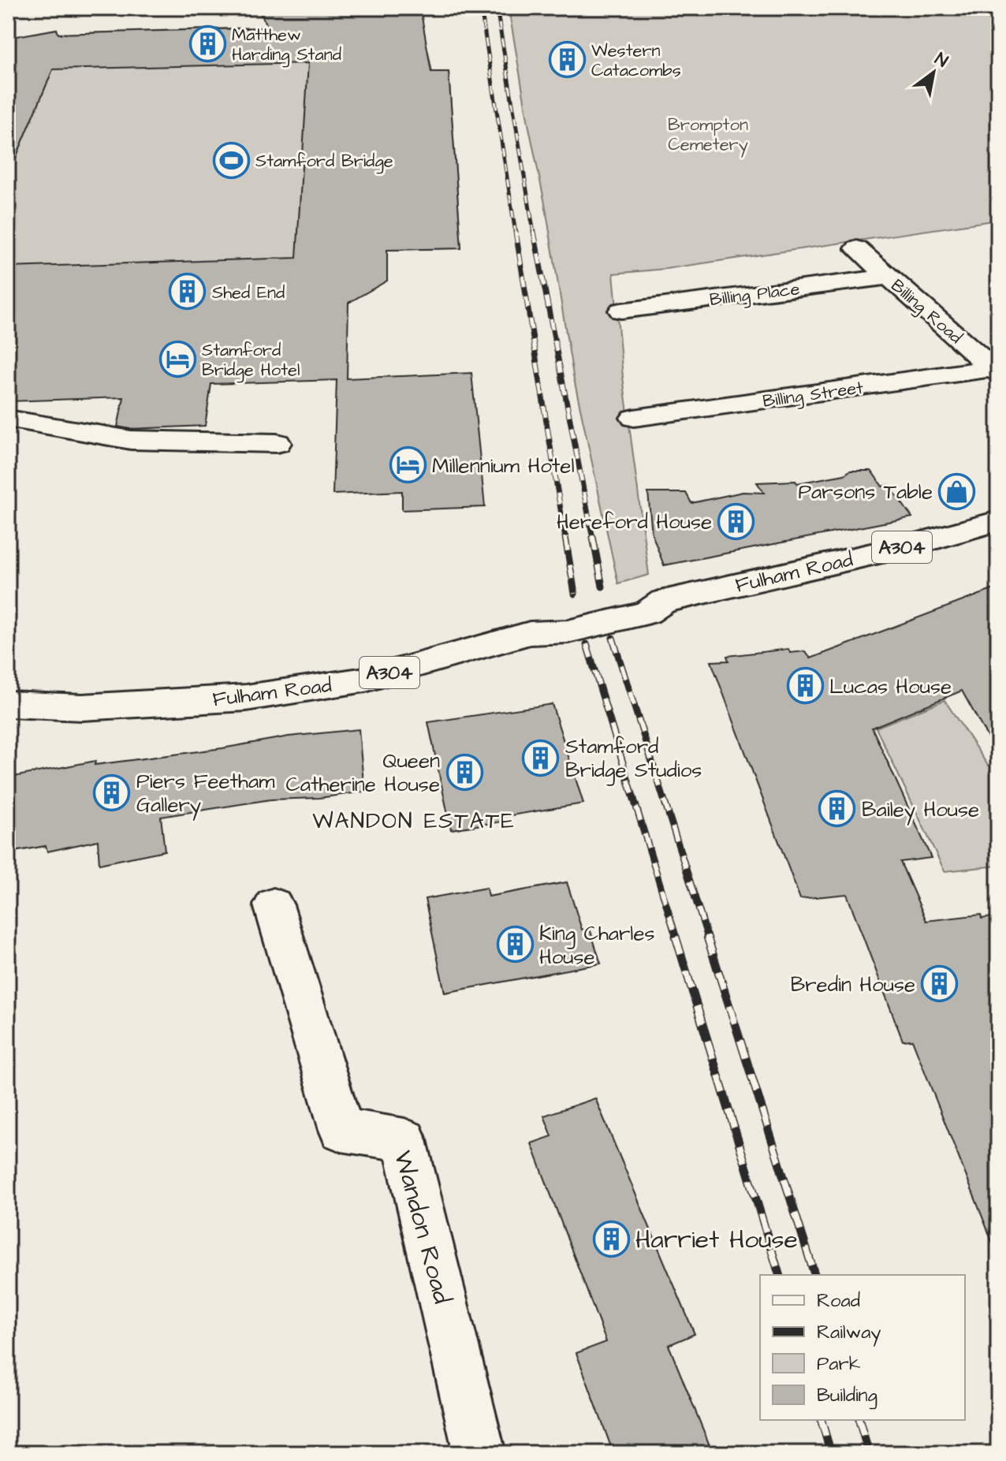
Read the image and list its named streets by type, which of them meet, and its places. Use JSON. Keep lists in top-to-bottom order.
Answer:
{
  "streets": {
    "street": [
      "Billing Place",
      "Billing Road",
      "Billing Street",
      "A304",
      "Fulham Road",
      "Wandon Road"
    ]
  },
  "crossings": [
    ["Billing Place", "Billing Road"],
    ["Billing Road", "Billing Street"]
  ],
  "districts": ["WANDON ESTATE"],
  "parks": ["Brompton Cemetery"],
  "places": {
    "building": [
      "Matthew Harding Stand",
      "Western Catacombs",
      "Shed End",
      "Hereford House",
      "Lucas House",
      "Stamford Bridge Studios",
      "Queen Catherine House",
      "Piers Feetham Gallery",
      "Bailey House",
      "King Charles House",
      "Bredin House",
      "Harriet House"
    ],
    "sports": ["Stamford Bridge"],
    "hotel": ["Stamford Bridge Hotel", "Millennium Hotel"],
    "shop": ["Parsons Table"]
  },
  "legend": [
    "Road",
    "Railway",
    "Park",
    "Building"
  ],
  "north": "top right"
}
